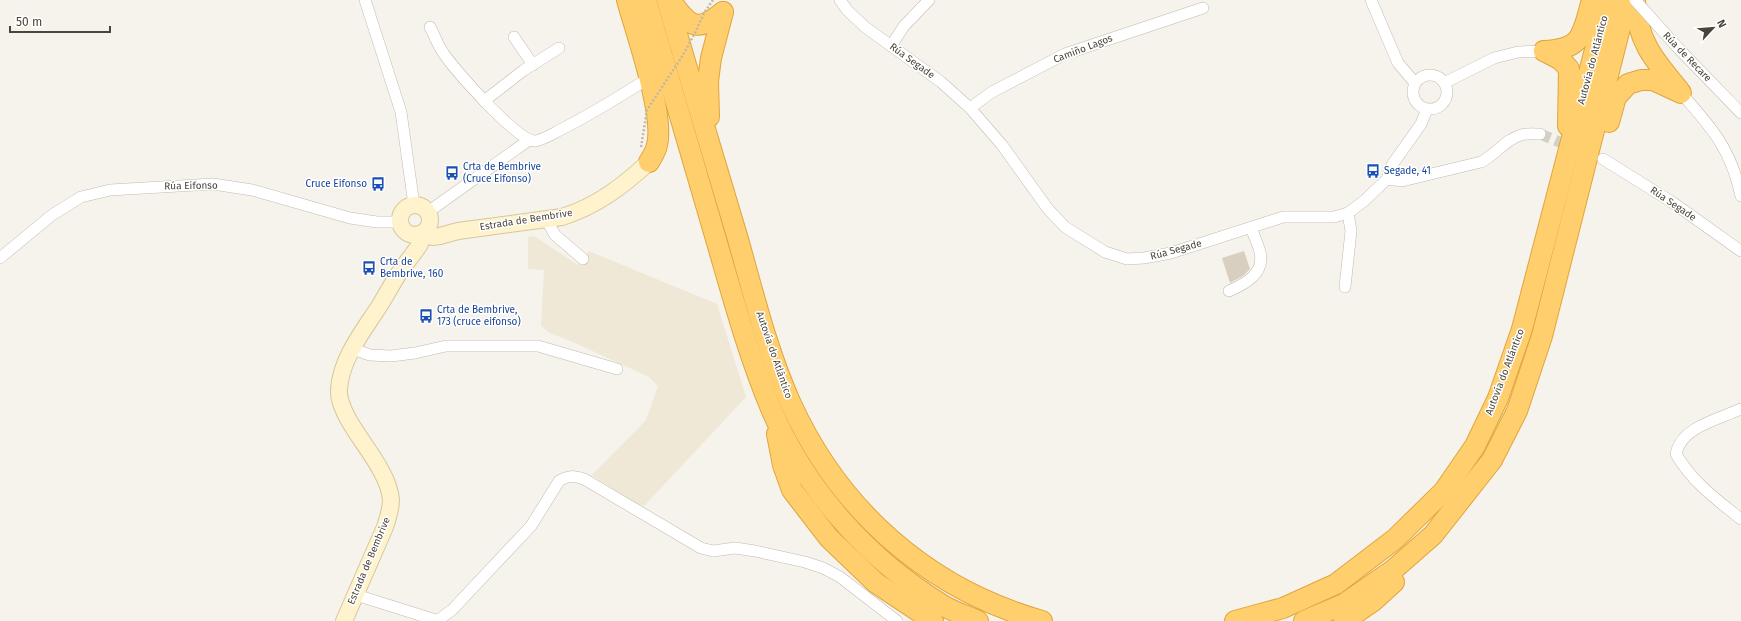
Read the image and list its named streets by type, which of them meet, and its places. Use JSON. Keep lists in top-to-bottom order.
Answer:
{
  "streets": {
    "highway": ["Autovía do Atlántico"],
    "street": [
      "Camiño Lagos",
      "Rúa de Recare",
      "Rúa Segade",
      "Rúa Eifonso",
      "Estrada de Bembrive"
    ]
  },
  "crossings": [
    ["Camiño Lagos", "Rúa Segade"],
    ["Rúa Eifonso", "Estrada de Bembrive"]
  ],
  "places": {
    "bus stop": [
      "Segade, 41",
      "Crta de Bembrive (Cruce Eifonso)",
      "Cruce Eifonso",
      "Crta de Bembrive, 160",
      "Crta de Bembrive, 173 (cruce eifonso)"
    ]
  },
  "scale_bar": "50 m",
  "north": "top right"
}
